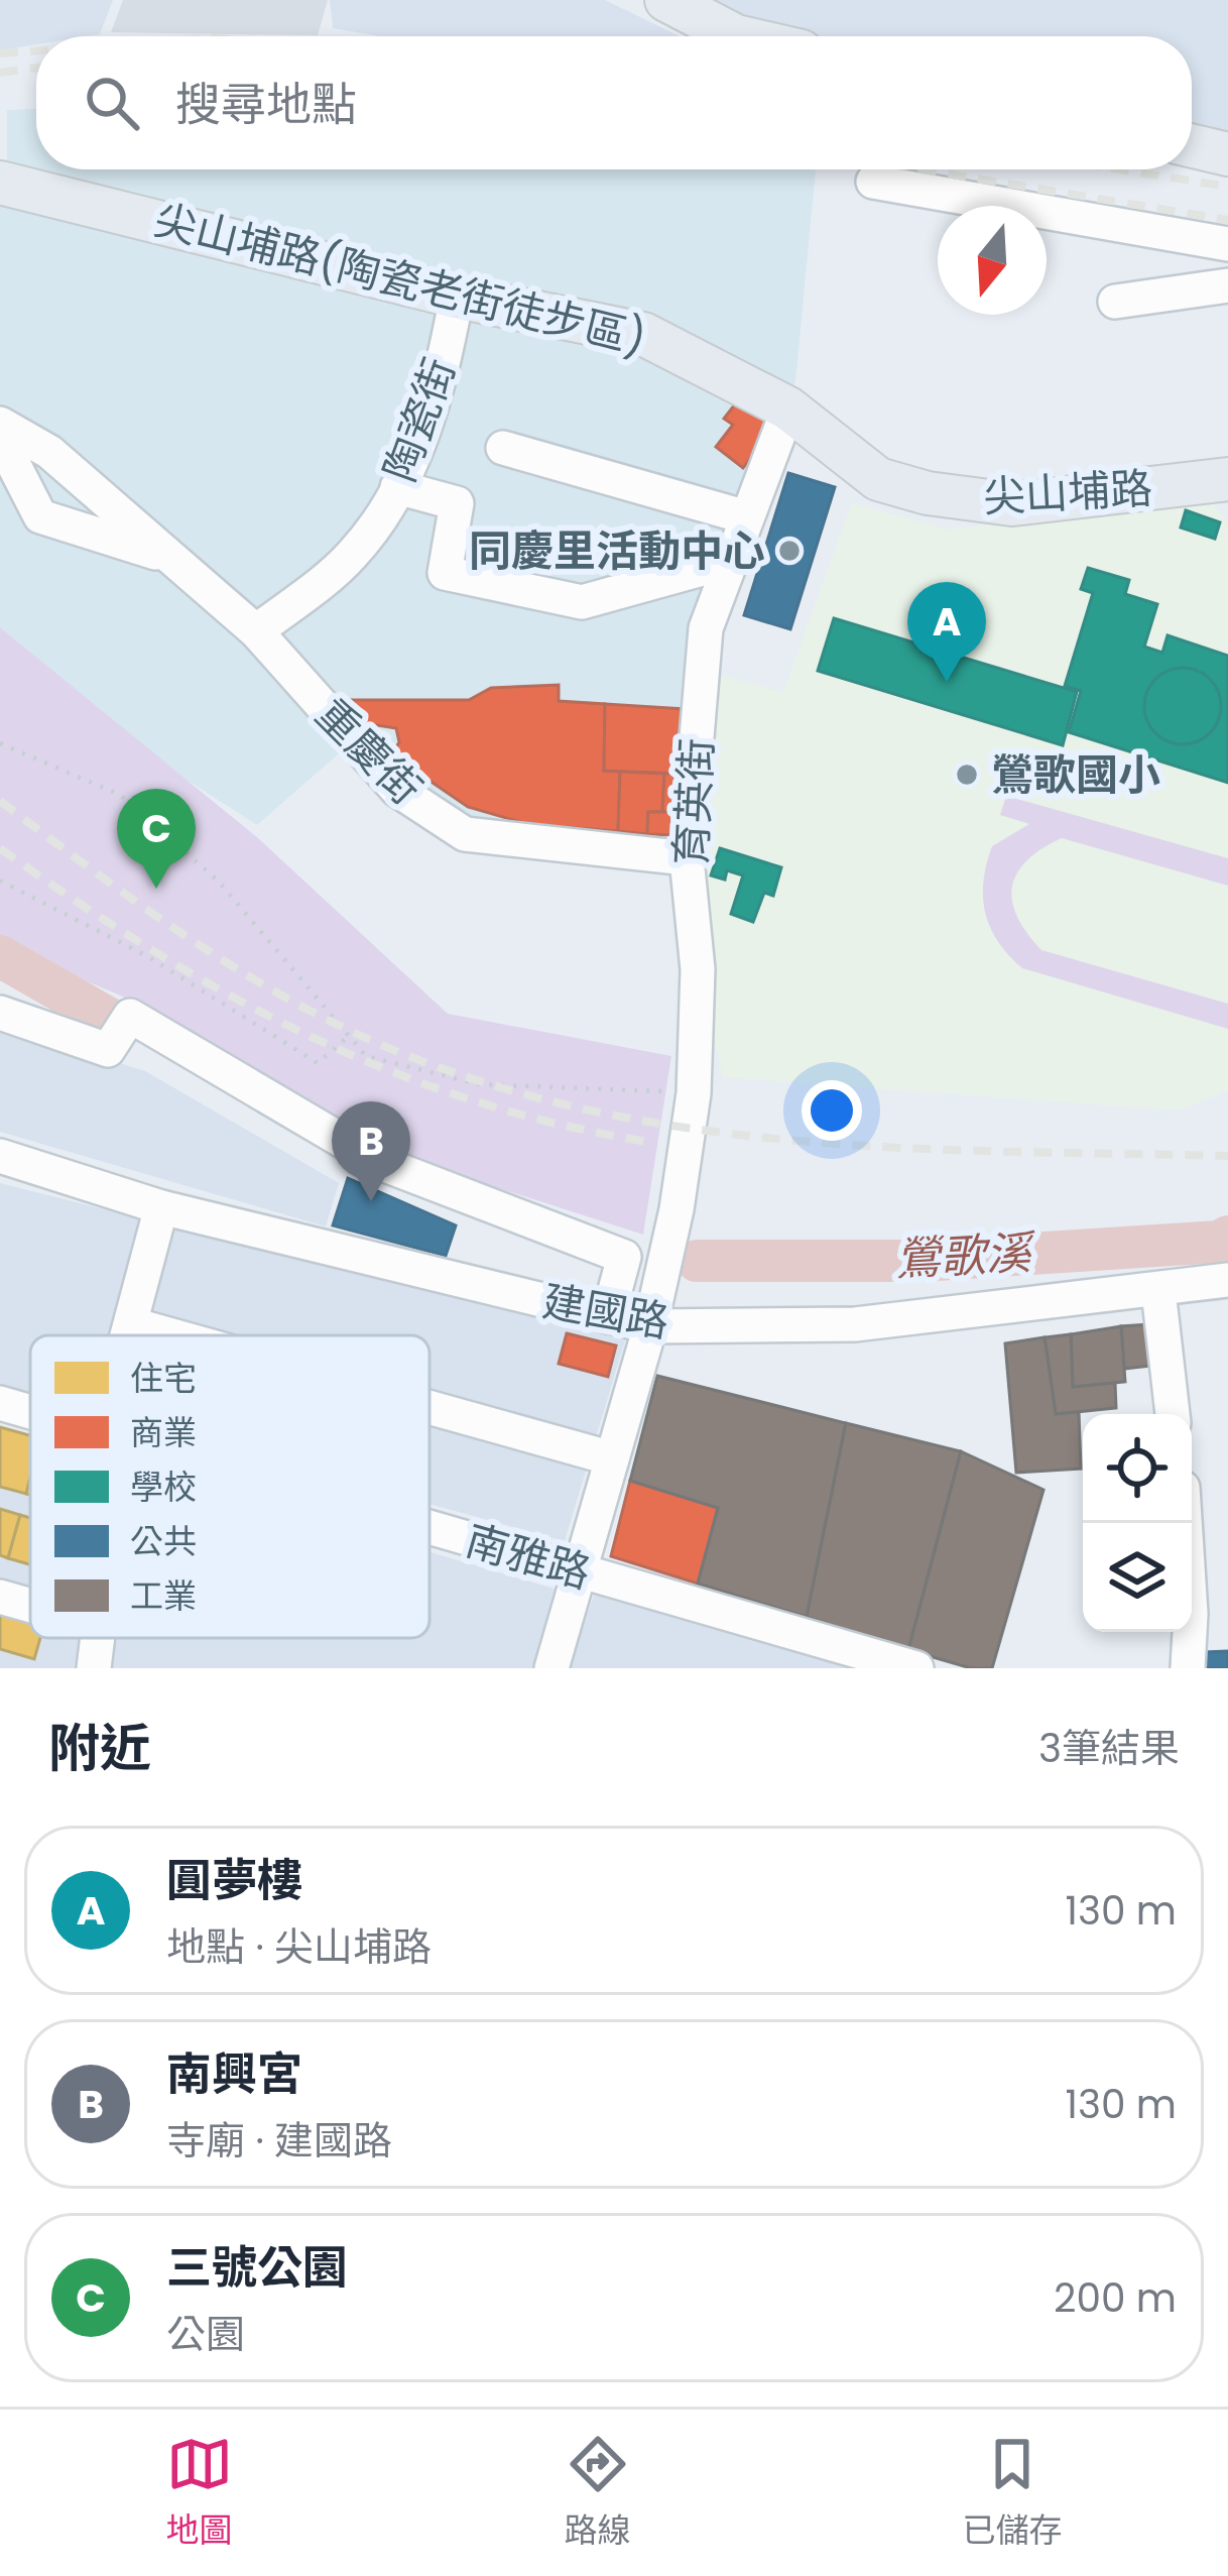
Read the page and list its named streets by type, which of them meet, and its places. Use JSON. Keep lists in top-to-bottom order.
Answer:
{
  "streets": {
    "main road": ["尖山埔路(陶瓷老街徒步區)", "尖山埔路"],
    "street": [
      "陶瓷街",
      "重慶街",
      "育英街",
      "建國路",
      "南雅路"
    ]
  },
  "crossings": [
    ["尖山埔路(陶瓷老街徒步區)", "陶瓷街"],
    ["尖山埔路(陶瓷老街徒步區)", "尖山埔路"],
    ["尖山埔路(陶瓷老街徒步區)", "育英街"],
    ["陶瓷街", "重慶街"],
    ["尖山埔路", "育英街"],
    ["重慶街", "育英街"],
    ["育英街", "建國路"]
  ],
  "water": ["鶯歌溪"],
  "places": ["同慶里活動中心", "鶯歌國小"],
  "legend": [
    "住宅",
    "商業",
    "學校",
    "公共",
    "工業"
  ],
  "north": "bottom",
  "page": {
    "search": "搜尋地點",
    "pins": ["A", "C", "B"],
    "heading": ["附近", "3筆結果"],
    "list": [
      {
        "mark": "A",
        "name": "圓夢樓",
        "note": "地點 · 尖山埔路",
        "value": "130 m"
      },
      {
        "mark": "B",
        "name": "南興宮",
        "note": "寺廟 · 建國路",
        "value": "130 m"
      },
      {
        "mark": "C",
        "name": "三號公園",
        "note": "公園",
        "value": "200 m"
      }
    ],
    "nav": ["地圖", "路線", "已儲存"]
  }
}
